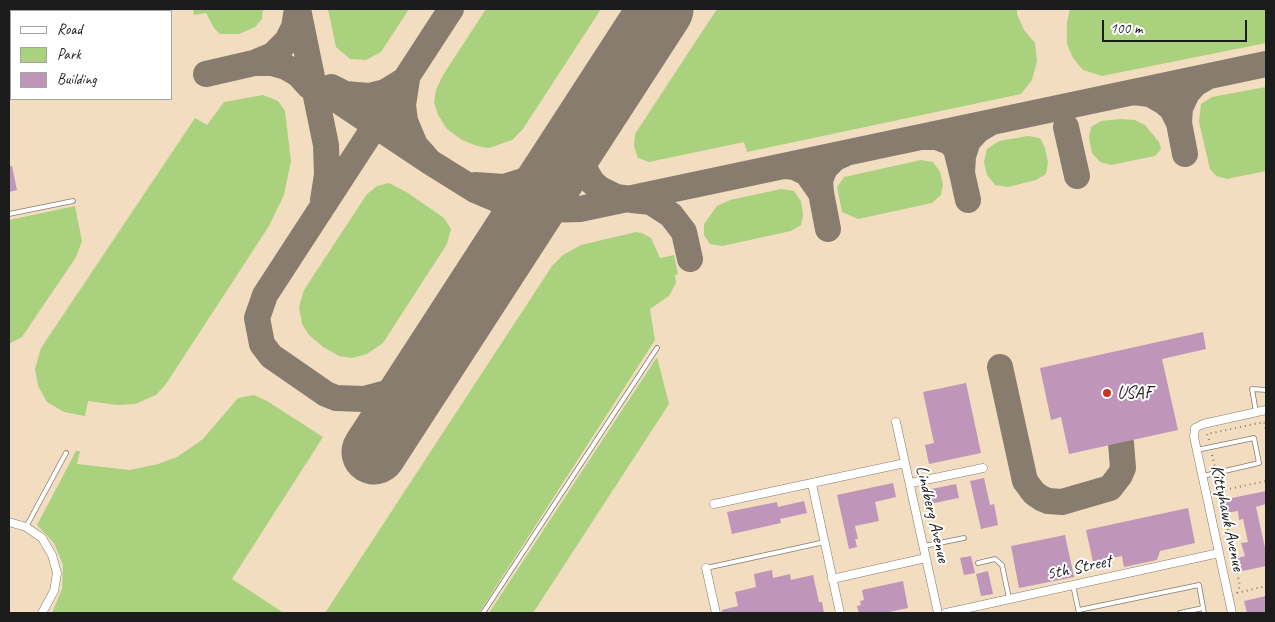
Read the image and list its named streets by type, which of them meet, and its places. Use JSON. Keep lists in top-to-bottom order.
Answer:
{
  "streets": {
    "street": ["Lindberg Avenue", "Kittyhawk Avenue", "5th Street"]
  },
  "crossings": [
    ["Kittyhawk Avenue", "5th Street"]
  ],
  "places": ["USAF"],
  "legend": ["Road", "Park", "Building"],
  "scale_bar": "100 m"
}
